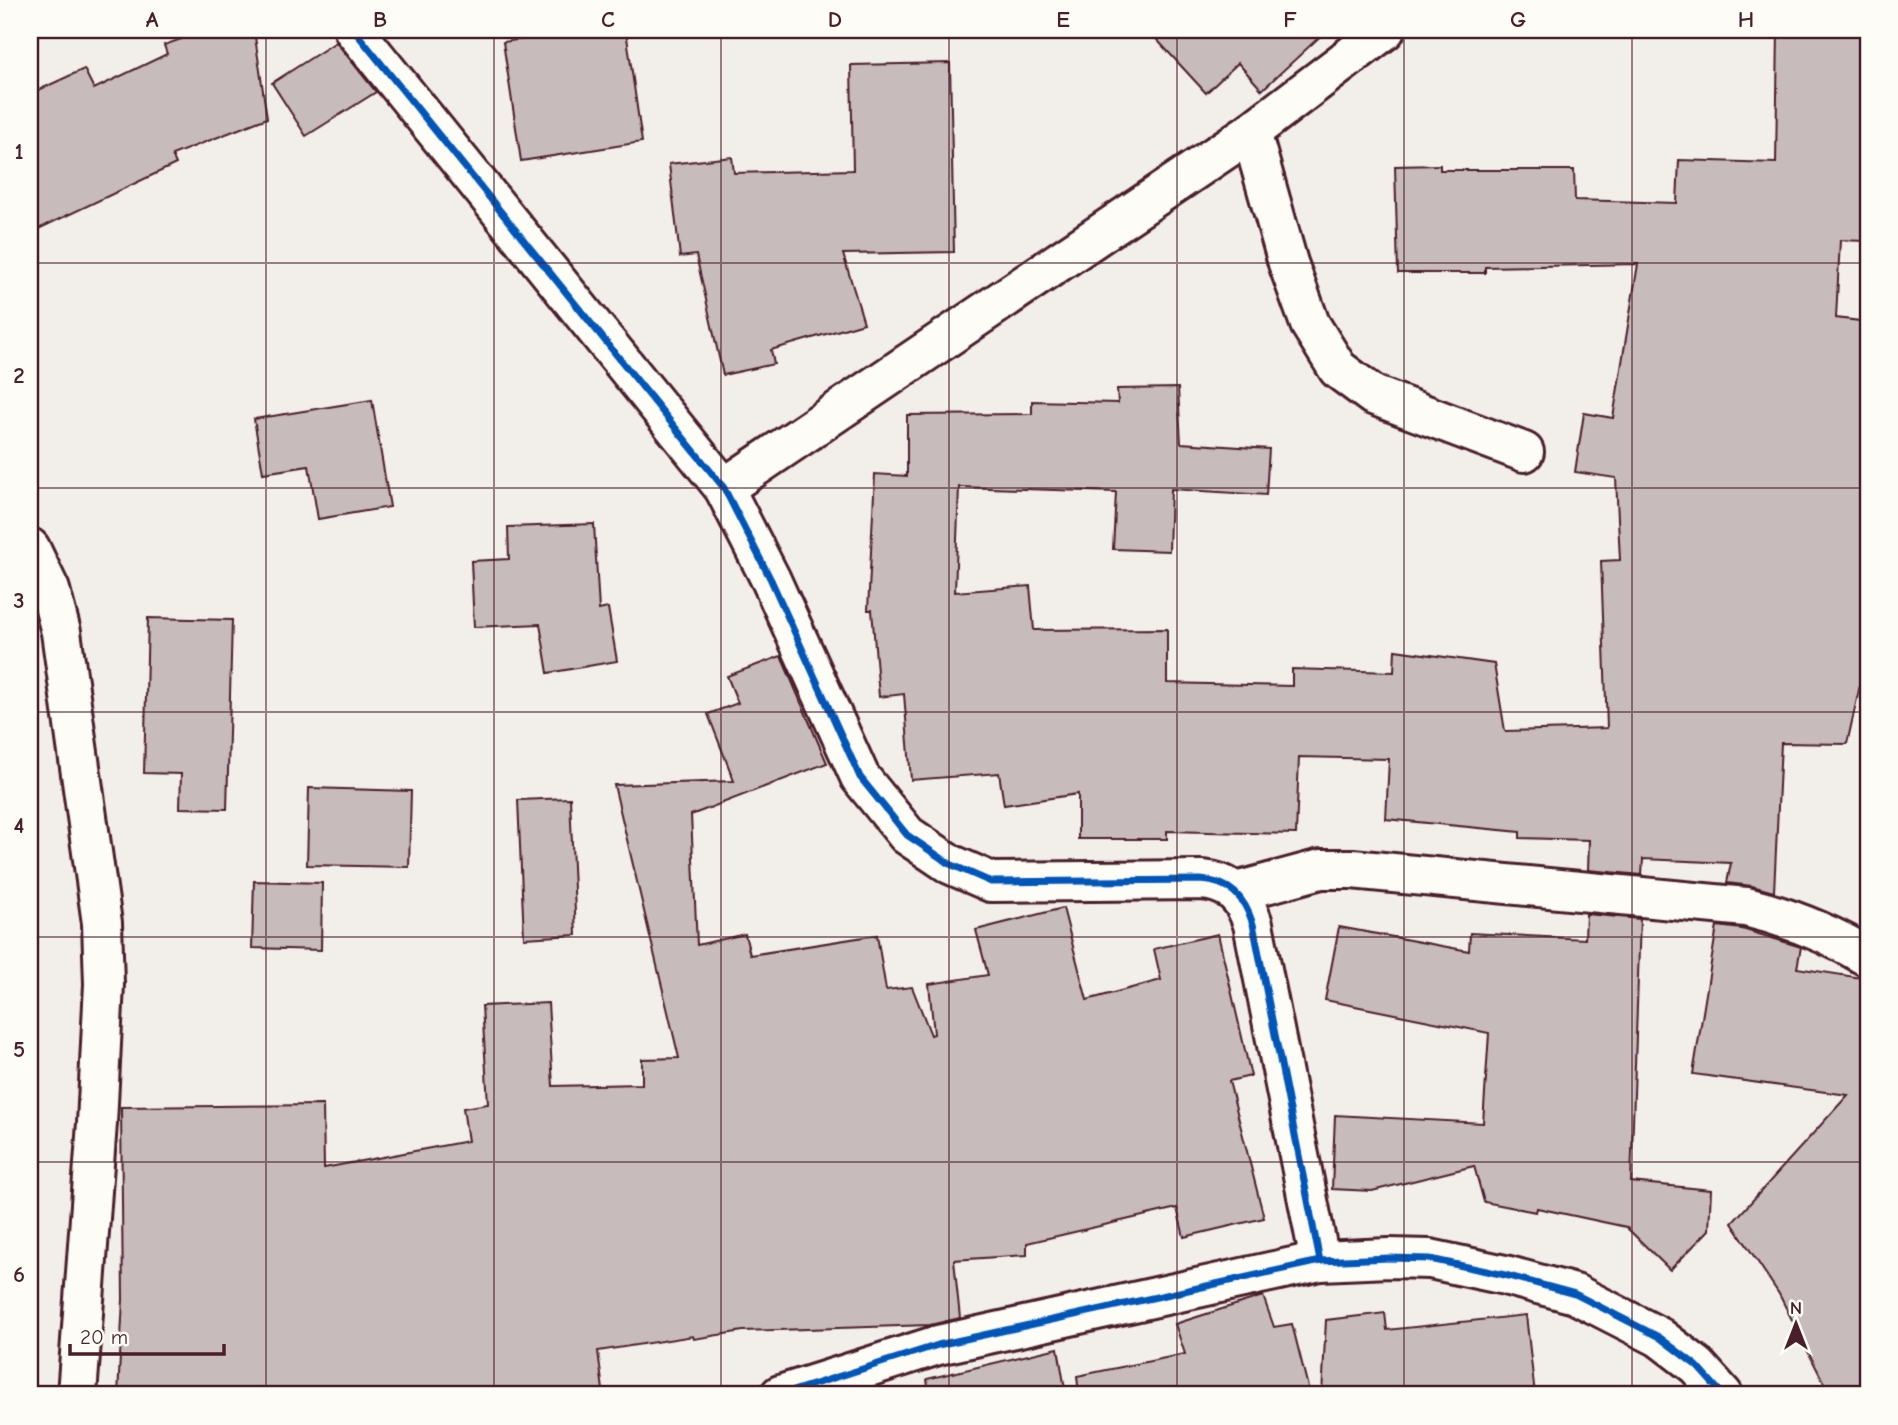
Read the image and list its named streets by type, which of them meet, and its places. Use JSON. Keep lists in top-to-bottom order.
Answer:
{
  "scale_bar": "20 m",
  "north": "top",
  "grid": {
    "columns": [
      "A",
      "B",
      "C",
      "D",
      "E",
      "F",
      "G",
      "H"
    ],
    "rows": [
      "1",
      "2",
      "3",
      "4",
      "5",
      "6"
    ]
  }
}
